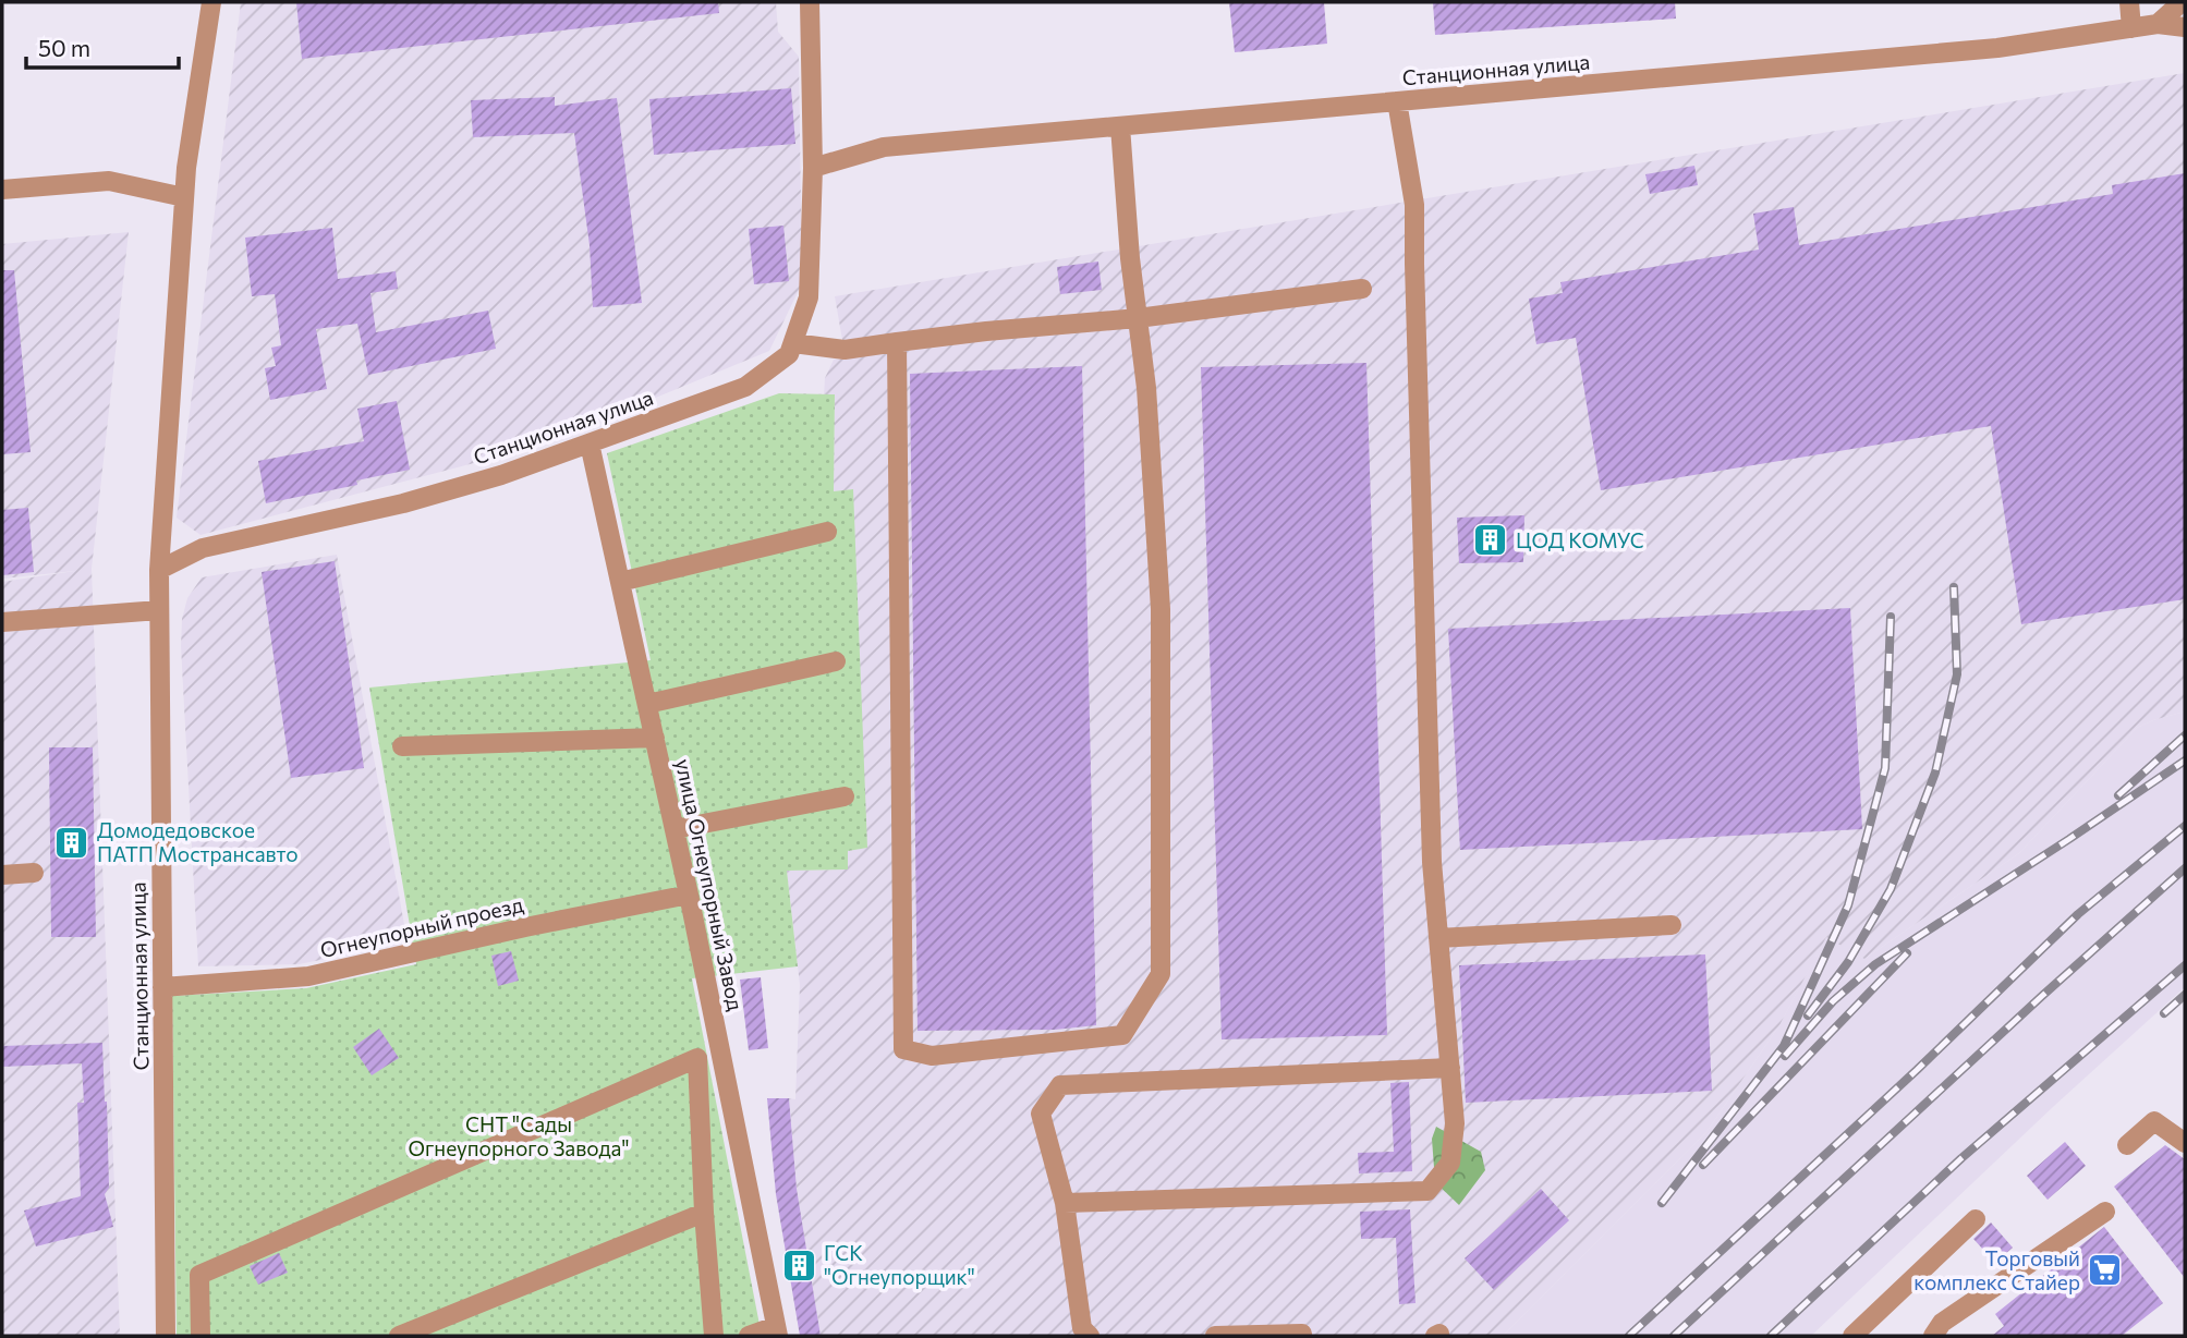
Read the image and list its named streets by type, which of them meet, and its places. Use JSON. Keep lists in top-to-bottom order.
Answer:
{
  "streets": {
    "street": ["Станционная улица", "улица Огнеупорный Завод", "Огнеупорный проезд"]
  },
  "crossings": [
    ["Станционная улица", "улица Огнеупорный Завод"],
    ["Станционная улица", "Огнеупорный проезд"],
    ["улица Огнеупорный Завод", "Огнеупорный проезд"]
  ],
  "parks": ["СНТ \"Сады Огнеупорного Завода\""],
  "places": {
    "building": ["ЦОД КОМУС", "Домодедовское ПАТП Мострансавто", "ГСК \"Огнеупорщик\""],
    "supermarket": ["Торговый комплекс Стайер"]
  },
  "scale_bar": "50 m"
}
